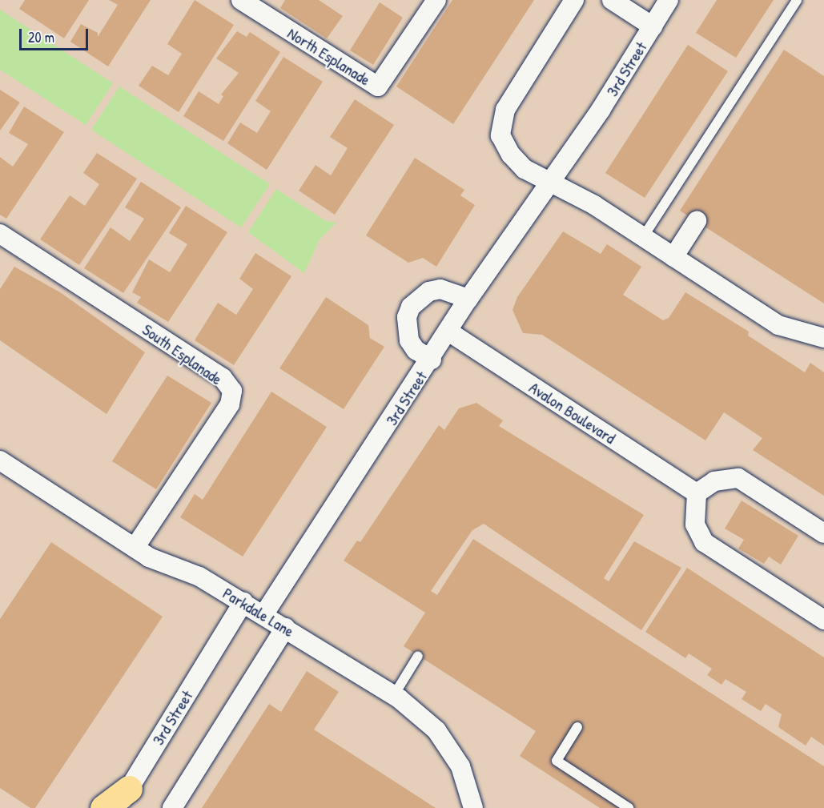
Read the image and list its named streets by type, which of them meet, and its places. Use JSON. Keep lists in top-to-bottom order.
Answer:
{
  "streets": {
    "street": [
      "North Esplanade",
      "3rd Street",
      "South Esplanade",
      "Avalon Boulevard",
      "Parkdale Lane"
    ]
  },
  "crossings": [
    ["3rd Street", "Avalon Boulevard"],
    ["3rd Street", "Parkdale Lane"],
    ["South Esplanade", "Parkdale Lane"]
  ],
  "scale_bar": "20 m"
}
